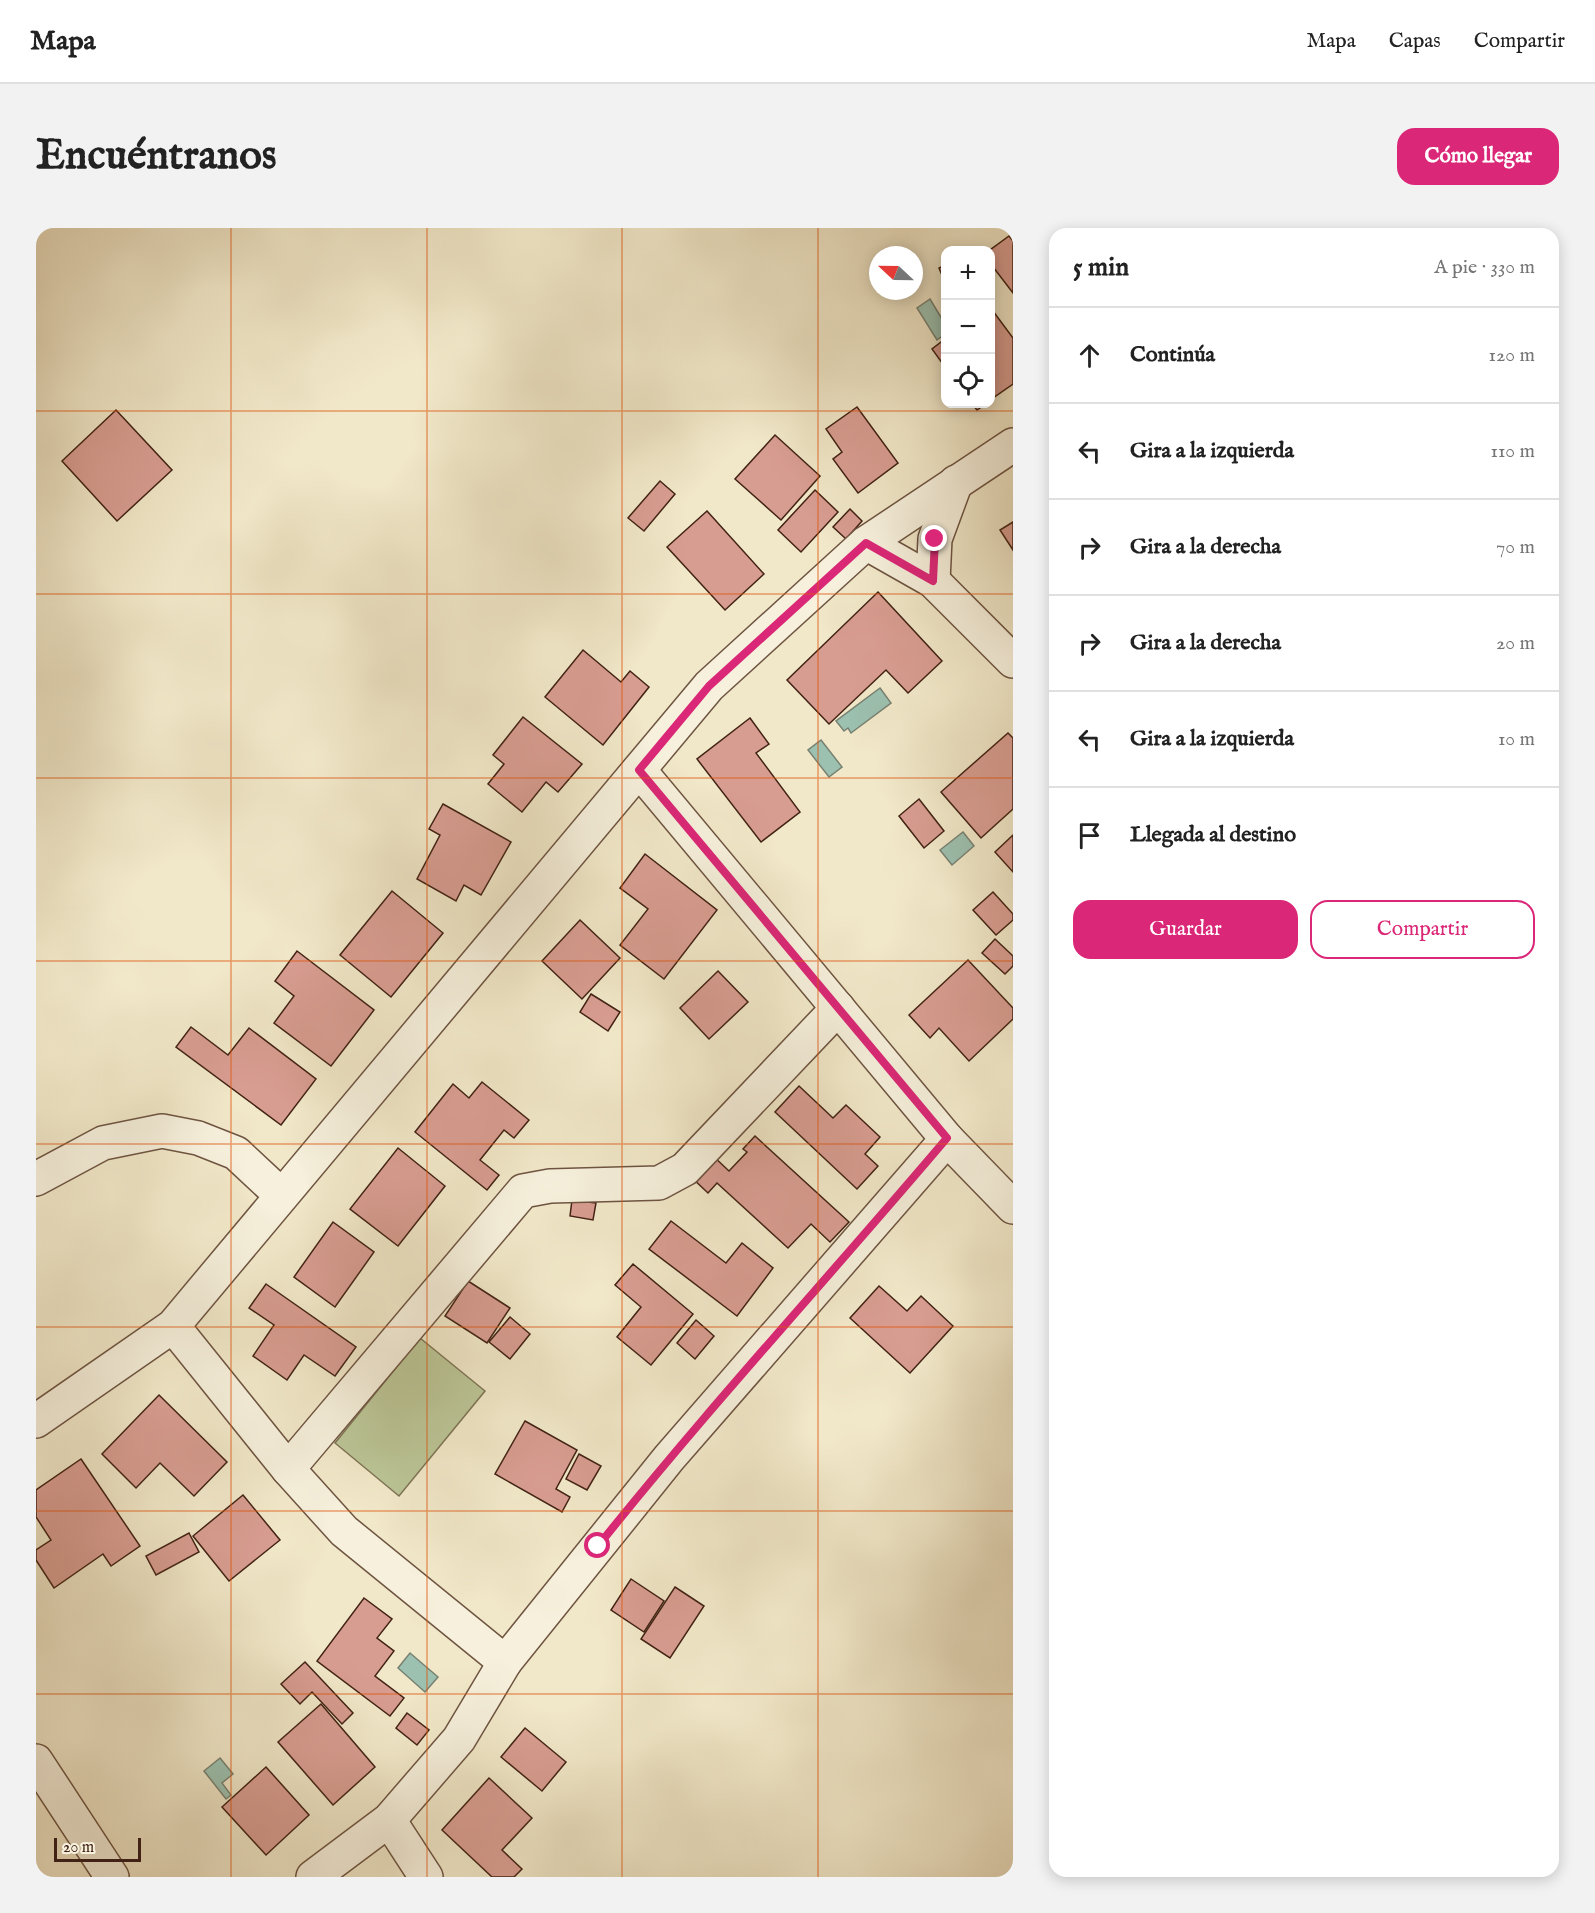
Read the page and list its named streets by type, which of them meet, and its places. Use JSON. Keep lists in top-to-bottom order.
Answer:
{
  "scale_bar": "20 m",
  "north": "left",
  "page": {
    "header": "Mapa",
    "nav": ["Mapa", "Capas", "Compartir"],
    "buttons": [
      "Cómo llegar",
      ["Guardar", "Compartir"]
    ],
    "title": "Encuéntranos",
    "heading": ["5 min", "A pie · 330 m"],
    "map_buttons": ["+", "−"],
    "list": [
      ["Continúa", "120 m"],
      ["Gira a la izquierda", "110 m"],
      ["Gira a la derecha", "70 m"],
      ["Gira a la derecha", "20 m"],
      ["Gira a la izquierda", "10 m"],
      "Llegada al destino"
    ],
    "scale": "20 m"
  }
}
